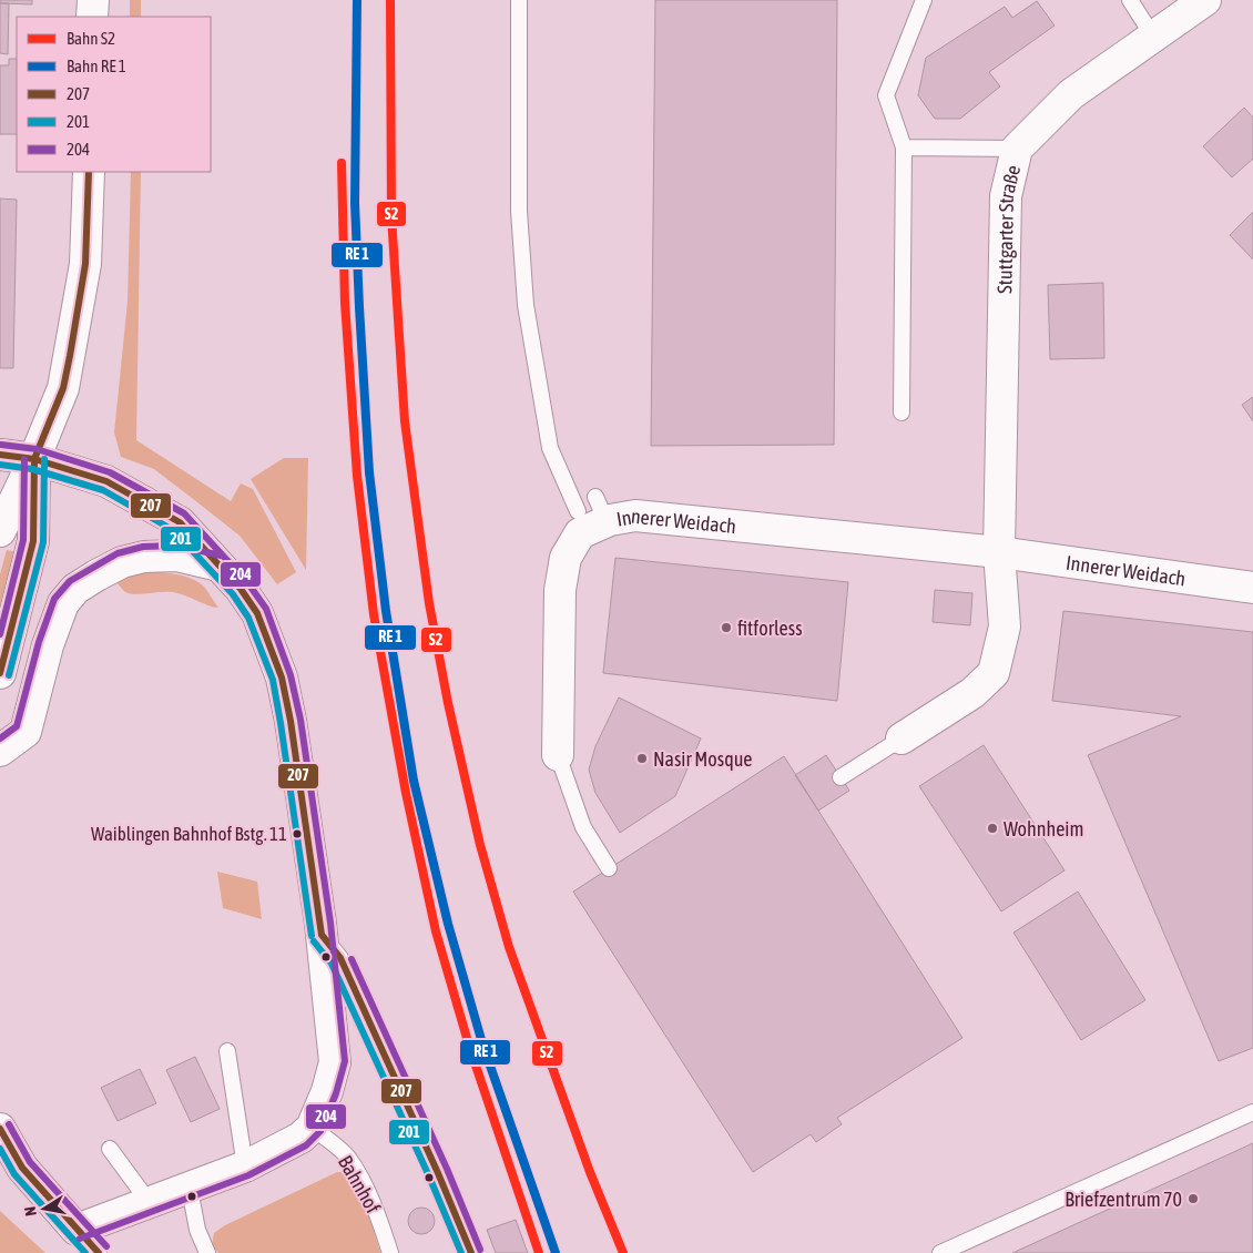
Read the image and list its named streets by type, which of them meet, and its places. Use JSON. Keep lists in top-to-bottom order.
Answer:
{
  "streets": {
    "street": ["Stuttgarter Straße", "Innerer Weidach"],
    "lane": ["Bahnhof"]
  },
  "crossings": [
    ["Stuttgarter Straße", "Innerer Weidach"]
  ],
  "places": [
    "fitforless",
    "Nasir Mosque",
    "Wohnheim",
    "Waiblingen Bahnhof Bstg. 11",
    "Briefzentrum 70"
  ],
  "lines": [
    "rail line S2",
    "transit line 207",
    "transit line 204",
    "transit line 201"
  ],
  "legend": [
    "Bahn S2",
    "Bahn RE 1",
    "207",
    "201",
    "204"
  ],
  "north": "left"
}
